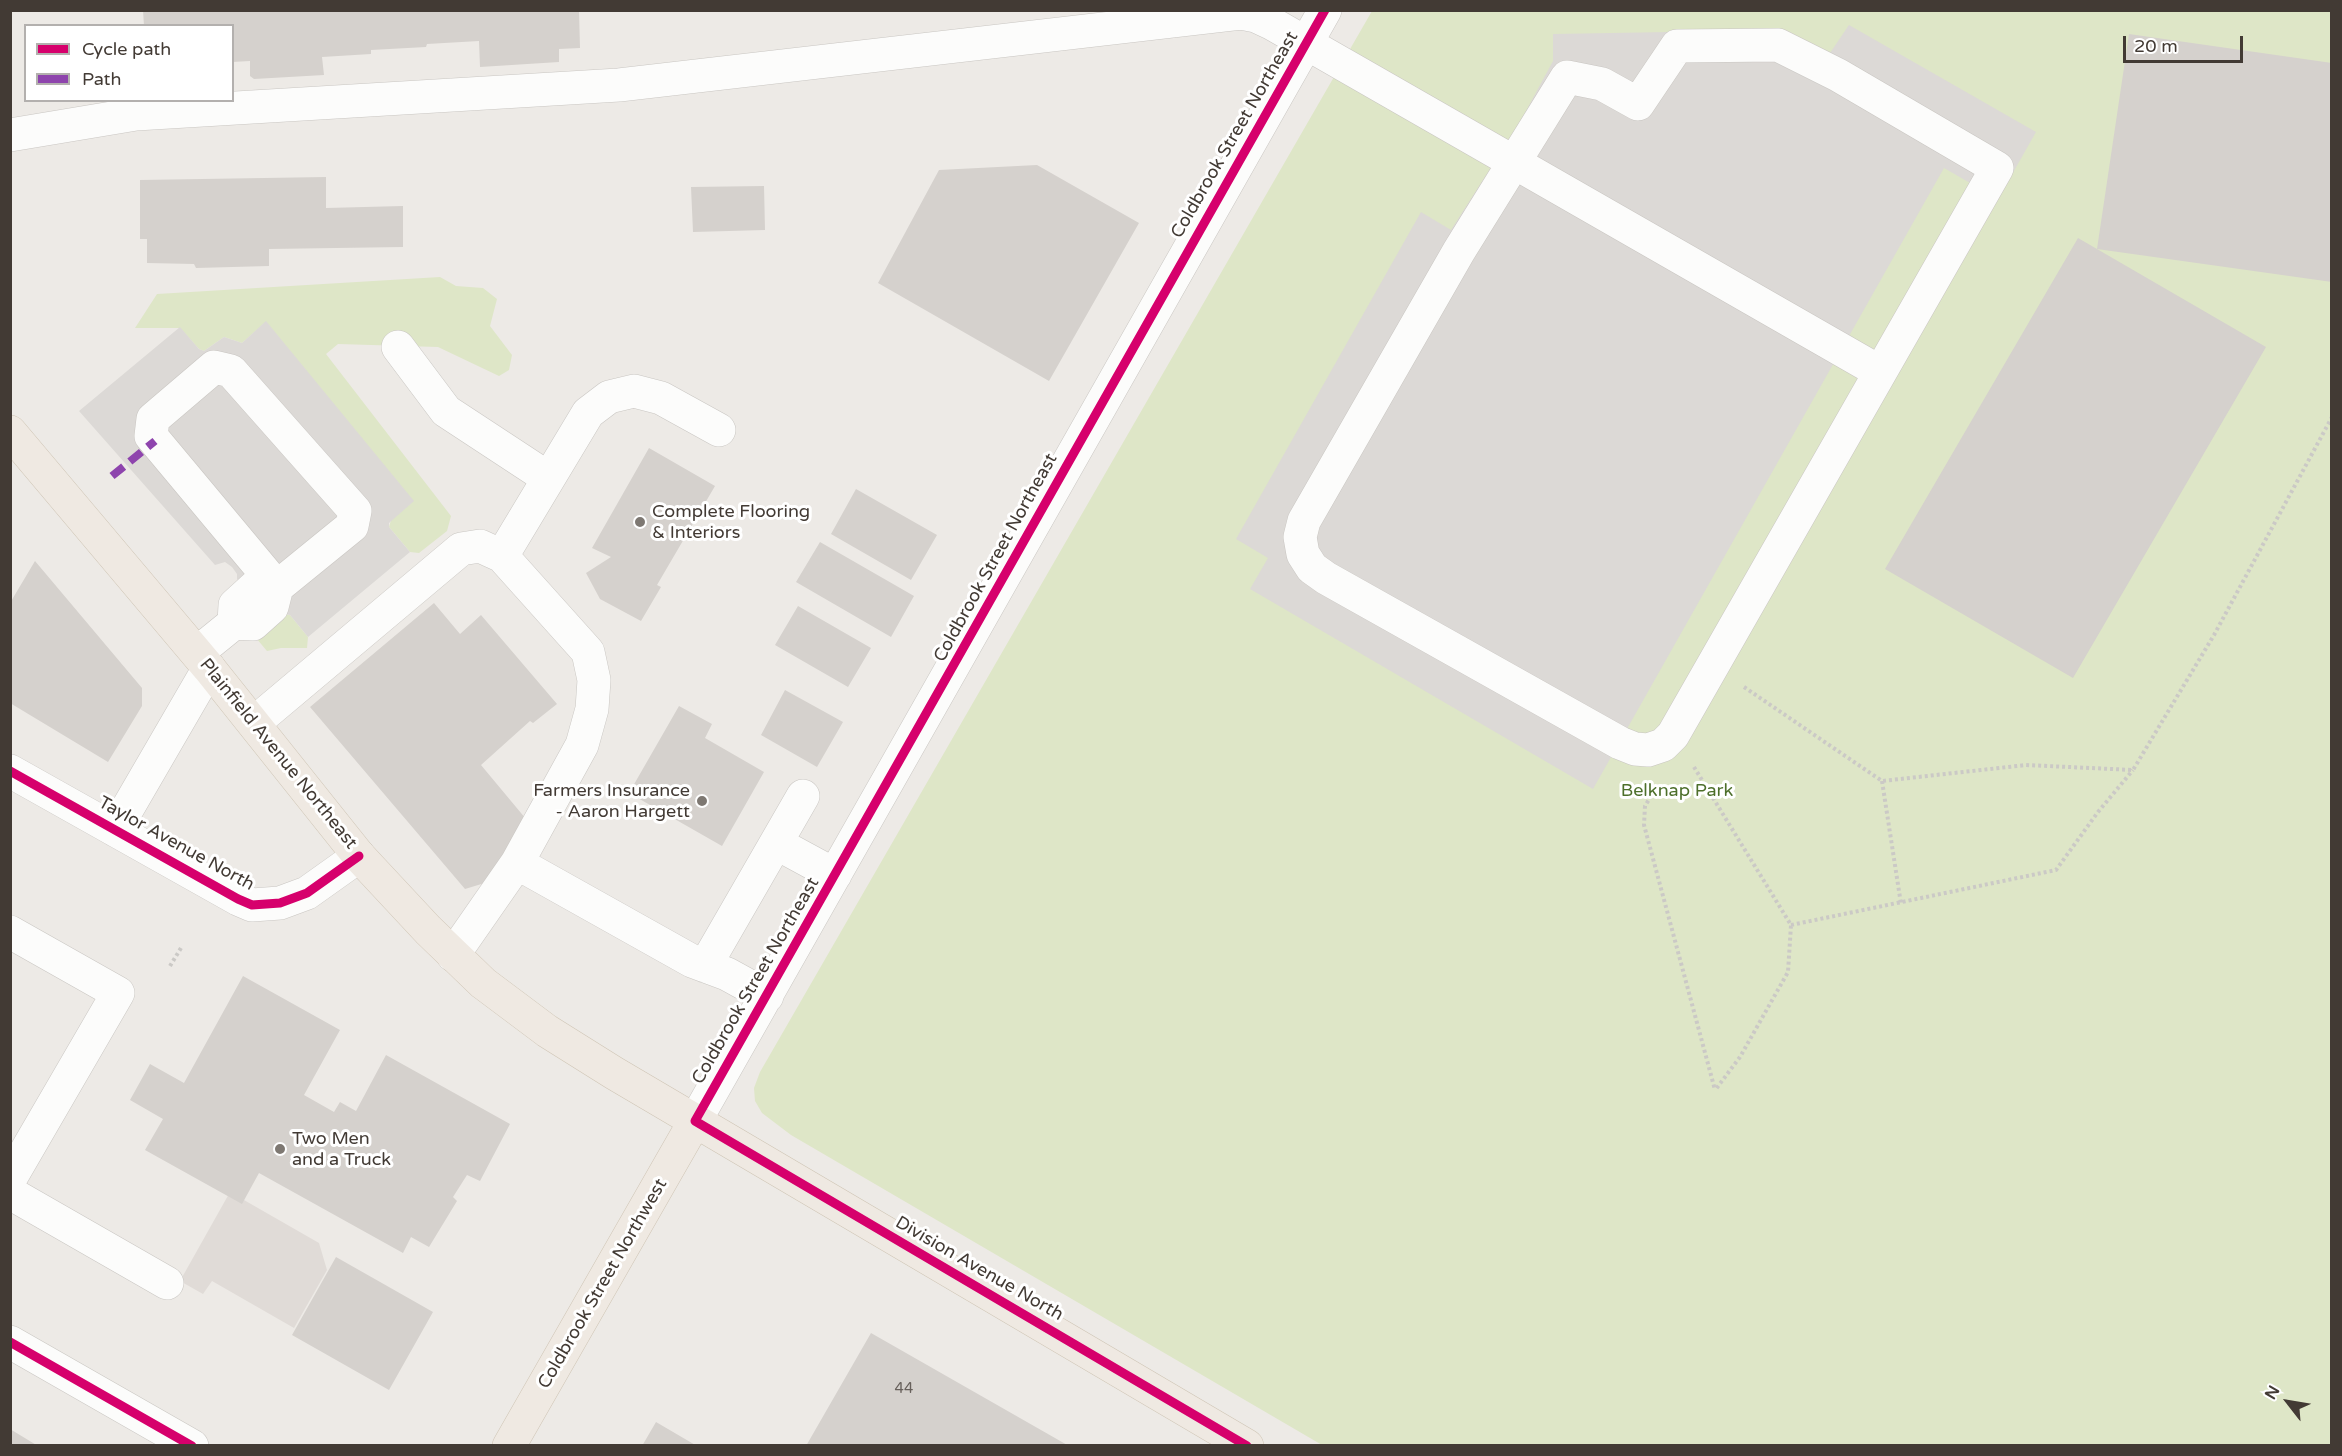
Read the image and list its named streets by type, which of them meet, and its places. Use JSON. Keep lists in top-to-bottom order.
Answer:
{
  "streets": {
    "main road": ["Plainfield Avenue Northeast", "Division Avenue North", "Coldbrook Street Northwest"],
    "street": ["Coldbrook Street Northeast", "Taylor Avenue North"]
  },
  "crossings": [
    ["Coldbrook Street Northeast", "Plainfield Avenue Northeast"],
    ["Coldbrook Street Northeast", "Division Avenue North"],
    ["Coldbrook Street Northeast", "Coldbrook Street Northwest"],
    ["Plainfield Avenue Northeast", "Taylor Avenue North"],
    ["Plainfield Avenue Northeast", "Division Avenue North"],
    ["Plainfield Avenue Northeast", "Coldbrook Street Northwest"],
    ["Division Avenue North", "Coldbrook Street Northwest"]
  ],
  "parks": ["Belknap Park"],
  "places": ["Complete Flooring & Interiors", "Farmers Insurance - Aaron Hargett", "Two Men and a Truck"],
  "house_numbers": ["44"],
  "legend": ["Cycle path", "Path"],
  "scale_bar": "20 m",
  "north": "top left"
}
